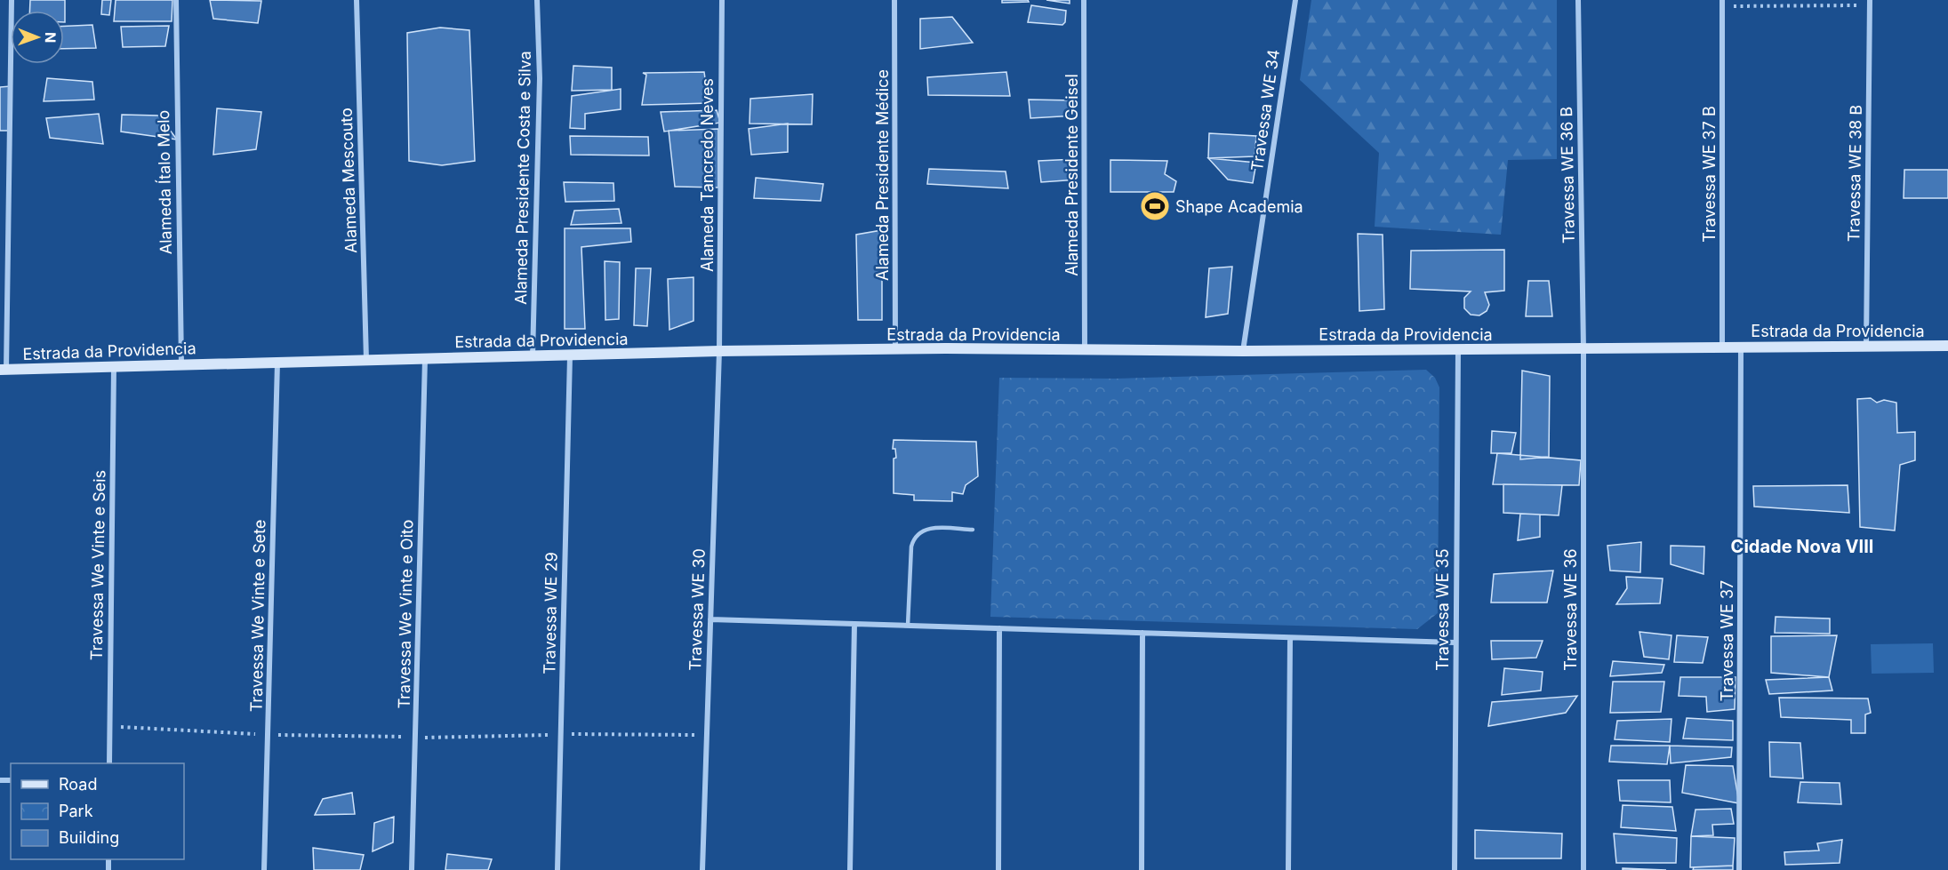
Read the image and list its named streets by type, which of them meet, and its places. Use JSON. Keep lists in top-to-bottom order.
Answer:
{
  "streets": {
    "main road": ["Estrada da Providencia"],
    "street": [
      "Travessa WE 34",
      "Travessa WE 38 B",
      "Travessa WE 37 B",
      "Alameda Tancredo Neves",
      "Alameda Presidente Médice",
      "Alameda Presidente Geisel",
      "Travessa WE 36 B",
      "Alameda Presidente Costa e Silva",
      "Alameda Mescouto",
      "Alameda Ítalo Melo",
      "Travessa We Vinte e Seis",
      "Travessa WE 30",
      "Travessa WE 35",
      "Travessa WE 36",
      "Travessa WE 29",
      "Travessa We Vinte e Oito",
      "Travessa We Vinte e Sete",
      "Travessa WE 37"
    ]
  },
  "crossings": [
    ["Travessa WE 34", "Estrada da Providencia"],
    ["Travessa WE 38 B", "Estrada da Providencia"],
    ["Travessa WE 37 B", "Estrada da Providencia"],
    ["Alameda Tancredo Neves", "Estrada da Providencia"],
    ["Alameda Tancredo Neves", "Travessa WE 30"],
    ["Alameda Presidente Médice", "Estrada da Providencia"],
    ["Alameda Presidente Geisel", "Estrada da Providencia"],
    ["Travessa WE 36 B", "Estrada da Providencia"],
    ["Travessa WE 36 B", "Travessa WE 36"],
    ["Alameda Presidente Costa e Silva", "Estrada da Providencia"],
    ["Alameda Mescouto", "Estrada da Providencia"],
    ["Alameda Ítalo Melo", "Estrada da Providencia"],
    ["Estrada da Providencia", "Travessa We Vinte e Seis"],
    ["Estrada da Providencia", "Travessa WE 30"],
    ["Estrada da Providencia", "Travessa WE 35"],
    ["Estrada da Providencia", "Travessa WE 36"],
    ["Estrada da Providencia", "Travessa WE 29"],
    ["Estrada da Providencia", "Travessa We Vinte e Oito"],
    ["Estrada da Providencia", "Travessa We Vinte e Sete"],
    ["Estrada da Providencia", "Travessa WE 37"]
  ],
  "districts": ["Cidade Nova VIII"],
  "places": {
    "sports": ["Shape Academia"]
  },
  "legend": ["Road", "Park", "Building"],
  "north": "right"
}
